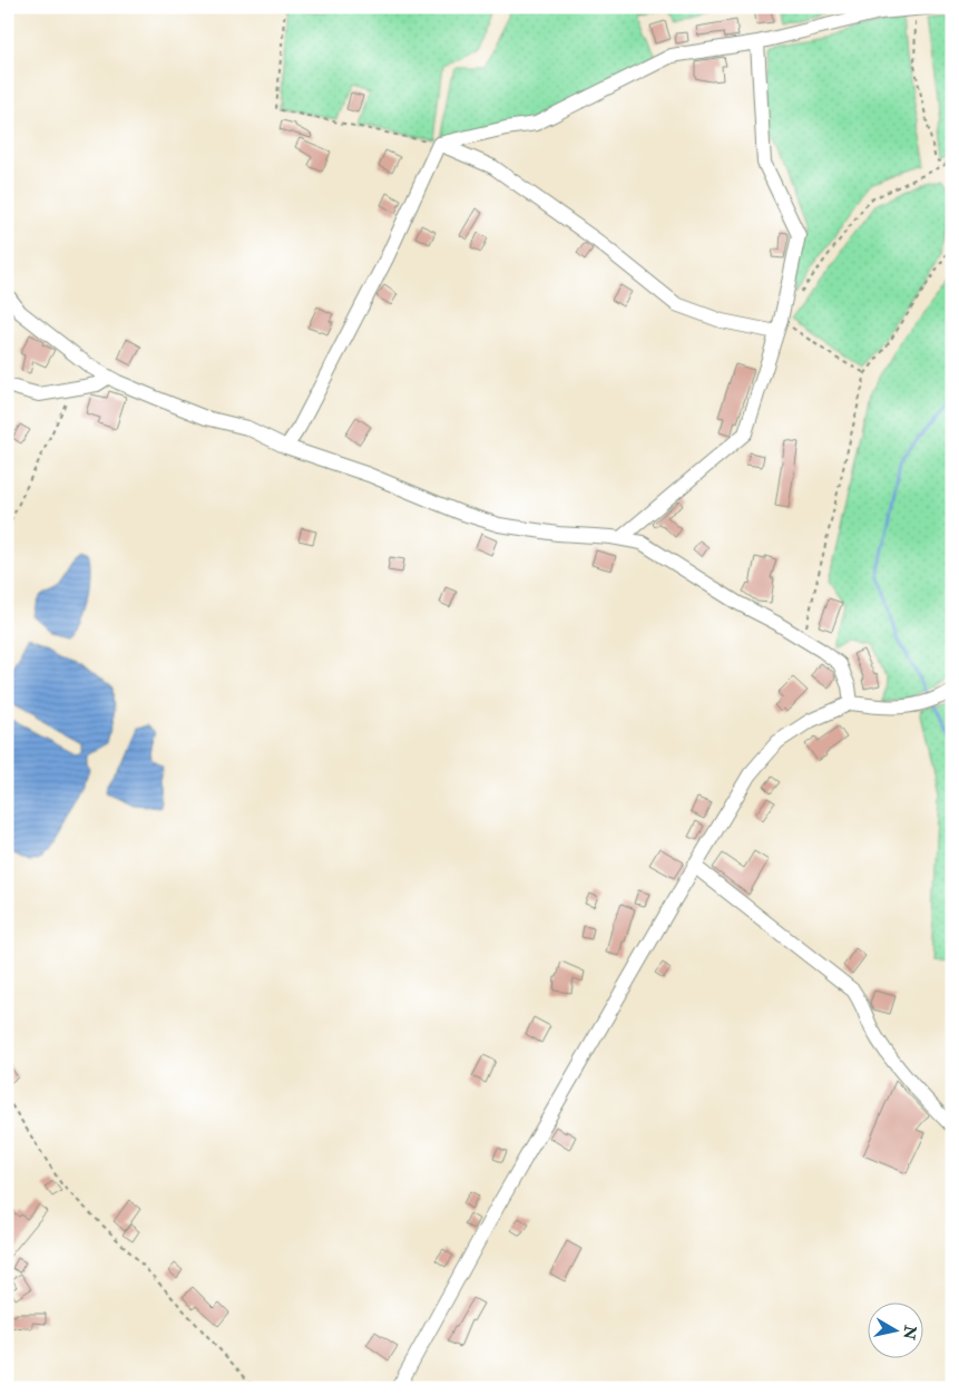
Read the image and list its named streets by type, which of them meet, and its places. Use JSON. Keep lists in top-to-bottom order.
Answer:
{
  "north": "right"
}
